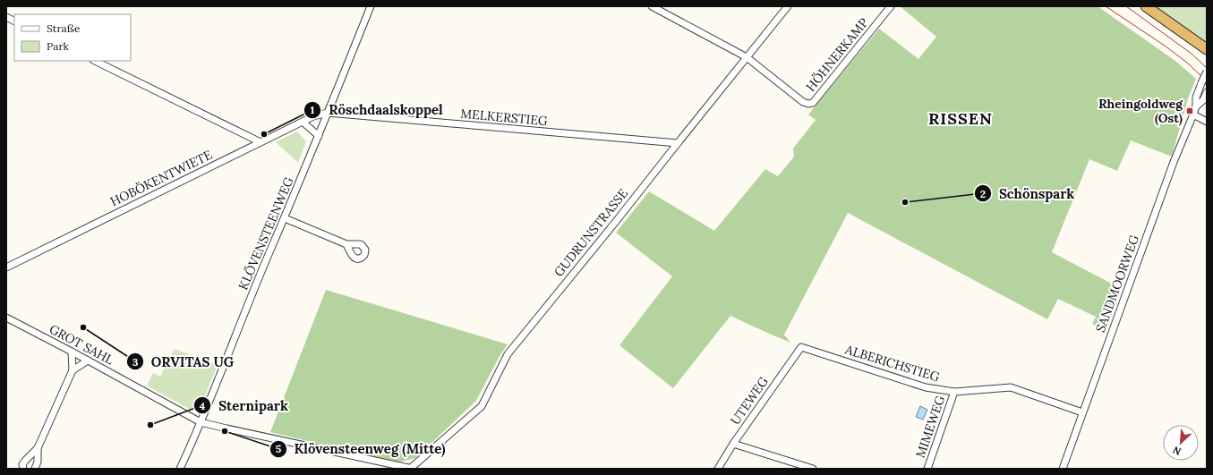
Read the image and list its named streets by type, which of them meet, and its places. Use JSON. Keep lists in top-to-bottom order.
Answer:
{
  "streets": {
    "street": [
      "HÖHNERKAMP",
      "MELKERSTIEG",
      "HOBÖKENTWIETE",
      "GUDRUNSTRASSE",
      "KLÖVENSTEENWEG",
      "SANDMOORWEG",
      "GROT SAHL",
      "ALBERICHSTIEG",
      "UTEWEG",
      "MIMEWEG"
    ]
  },
  "crossings": [
    ["HÖHNERKAMP", "GUDRUNSTRASSE"],
    ["MELKERSTIEG", "HOBÖKENTWIETE"],
    ["MELKERSTIEG", "GUDRUNSTRASSE"],
    ["MELKERSTIEG", "KLÖVENSTEENWEG"],
    ["HOBÖKENTWIETE", "KLÖVENSTEENWEG"],
    ["GUDRUNSTRASSE", "GROT SAHL"],
    ["KLÖVENSTEENWEG", "GROT SAHL"],
    ["SANDMOORWEG", "ALBERICHSTIEG"],
    ["ALBERICHSTIEG", "UTEWEG"],
    ["ALBERICHSTIEG", "MIMEWEG"]
  ],
  "districts": ["RISSEN"],
  "places": {
    "transit": ["Rheingoldweg (Ost)"],
    "other": [
      "Röschdaalskoppel",
      "Schönspark",
      "ORVITAS UG",
      "Sternipark",
      "Klövensteenweg (Mitte)"
    ]
  },
  "legend": ["Straße", "Park"],
  "north": "bottom left"
}
